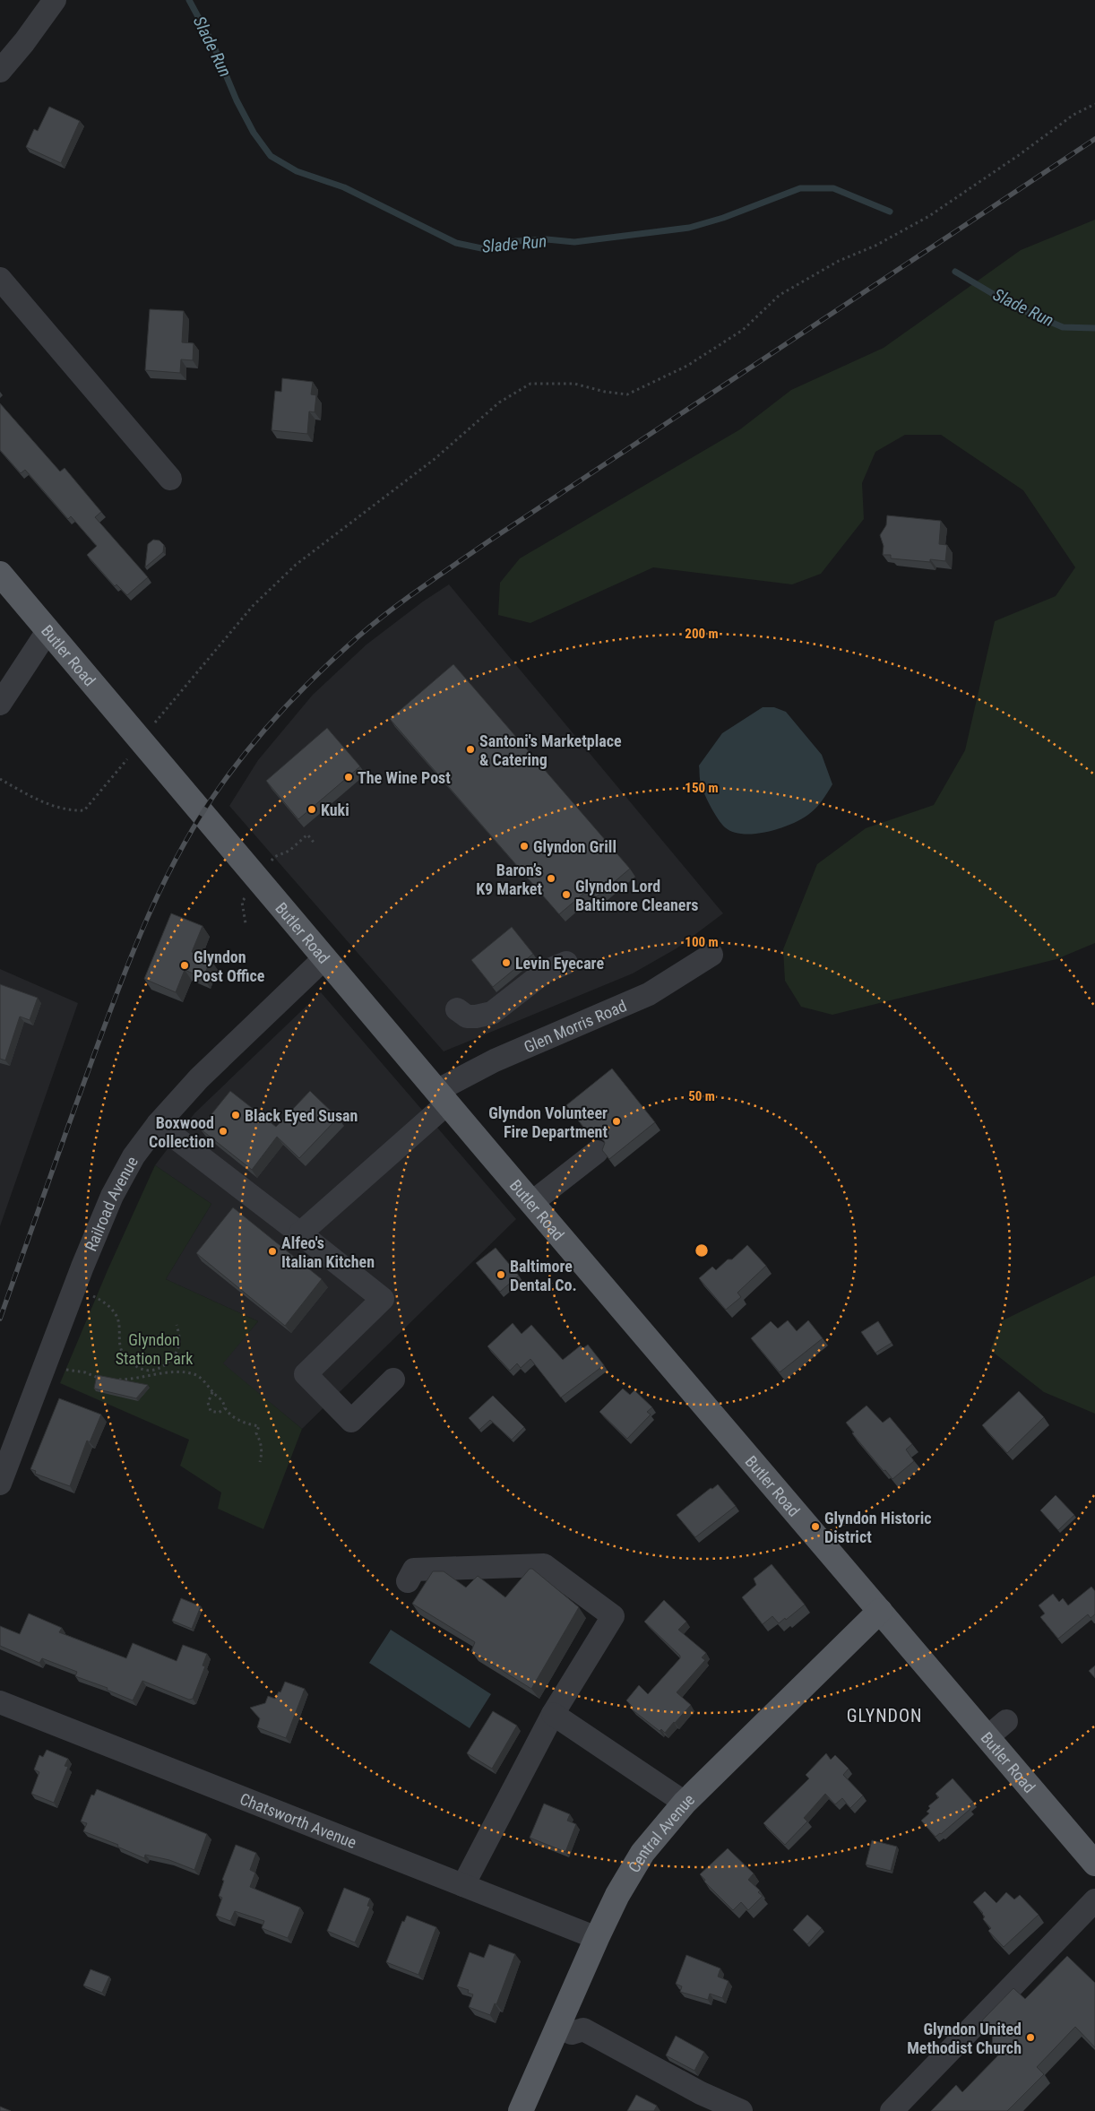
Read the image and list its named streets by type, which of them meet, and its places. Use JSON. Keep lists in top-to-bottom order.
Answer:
{
  "streets": {
    "main road": ["Butler Road", "Central Avenue"],
    "street": ["Glen Morris Road", "Railroad Avenue", "Chatsworth Avenue"]
  },
  "crossings": [
    ["Butler Road", "Glen Morris Road"],
    ["Butler Road", "Railroad Avenue"],
    ["Butler Road", "Central Avenue"],
    ["Chatsworth Avenue", "Central Avenue"]
  ],
  "districts": ["GLYNDON"],
  "water": ["Slade Run"],
  "parks": ["Glyndon Station Park"],
  "places": [
    "Santoni's Marketplace & Catering",
    "The Wine Post",
    "Kuki",
    "Glyndon Grill",
    "Baron’s K9 Market",
    "Glyndon Lord Baltimore Cleaners",
    "Levin Eyecare",
    "Glyndon Post Office",
    "Black Eyed Susan",
    "Glyndon Volunteer Fire Department",
    "Boxwood Collection",
    "Alfeo's Italian Kitchen",
    "Baltimore Dental Co.",
    "Glyndon Historic District",
    "Glyndon United Methodist Church"
  ],
  "rings": [
    "200 m",
    "150 m",
    "100 m",
    "50 m"
  ]
}
